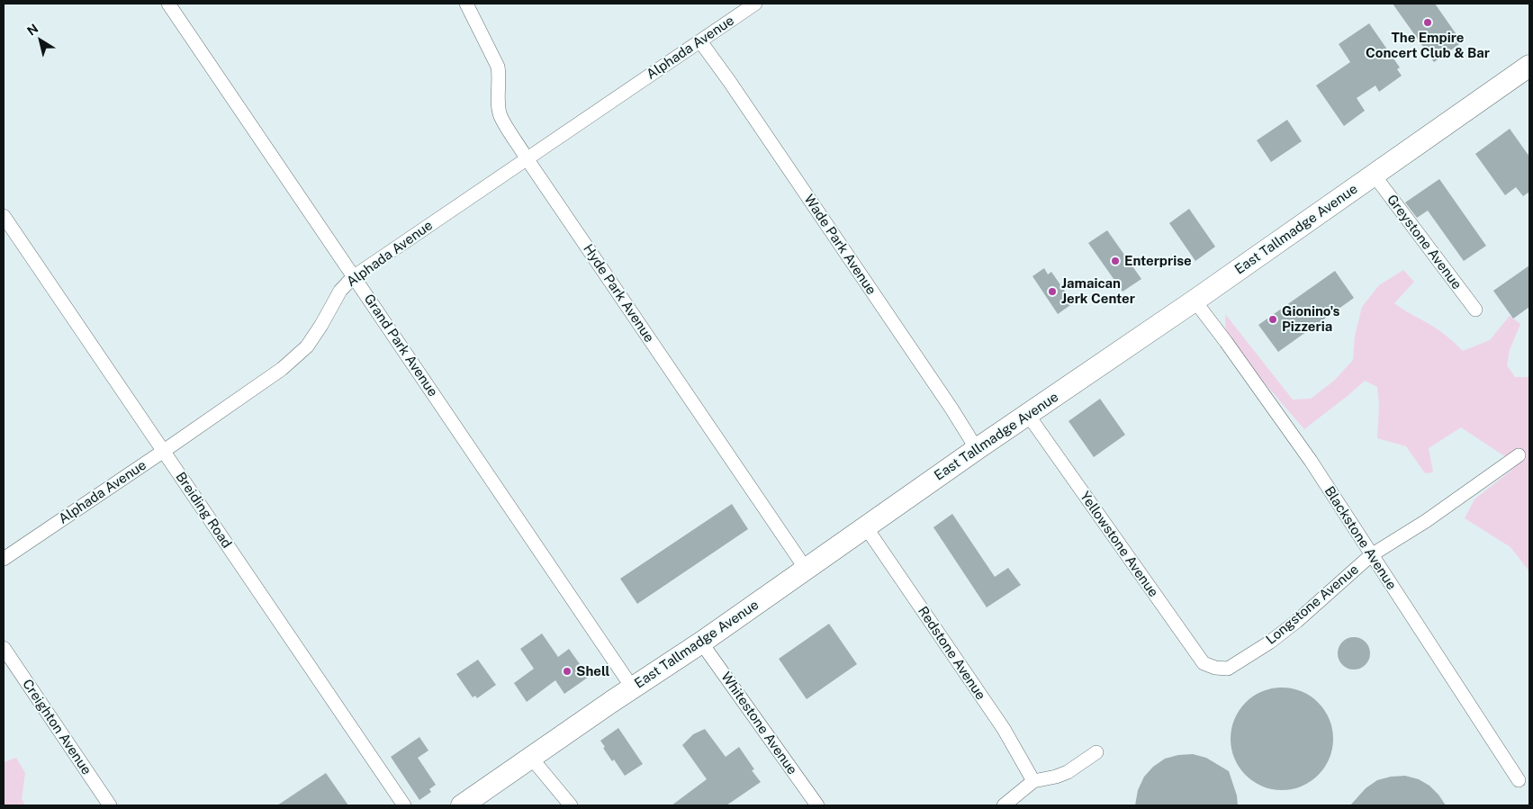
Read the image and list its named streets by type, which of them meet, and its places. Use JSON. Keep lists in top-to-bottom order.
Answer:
{
  "streets": {
    "main road": ["East Tallmadge Avenue"],
    "street": [
      "Alphada Avenue",
      "Greystone Avenue",
      "Wade Park Avenue",
      "Hyde Park Avenue",
      "Grand Park Avenue",
      "Breiding Road",
      "Blackstone Avenue",
      "Yellowstone Avenue",
      "Longstone Avenue",
      "Redstone Avenue",
      "Whitestone Avenue",
      "Creighton Avenue"
    ]
  },
  "crossings": [
    ["Alphada Avenue", "Wade Park Avenue"],
    ["Alphada Avenue", "Hyde Park Avenue"],
    ["Alphada Avenue", "Grand Park Avenue"],
    ["Alphada Avenue", "Breiding Road"],
    ["East Tallmadge Avenue", "Greystone Avenue"],
    ["East Tallmadge Avenue", "Wade Park Avenue"],
    ["East Tallmadge Avenue", "Hyde Park Avenue"],
    ["East Tallmadge Avenue", "Grand Park Avenue"],
    ["East Tallmadge Avenue", "Blackstone Avenue"],
    ["East Tallmadge Avenue", "Yellowstone Avenue"],
    ["East Tallmadge Avenue", "Redstone Avenue"],
    ["East Tallmadge Avenue", "Whitestone Avenue"],
    ["Blackstone Avenue", "Longstone Avenue"],
    ["Yellowstone Avenue", "Longstone Avenue"]
  ],
  "places": [
    "The Empire Concert Club & Bar",
    "Enterprise",
    "Jamaican Jerk Center",
    "Gionino's Pizzeria",
    "Shell"
  ],
  "north": "top left"
}
